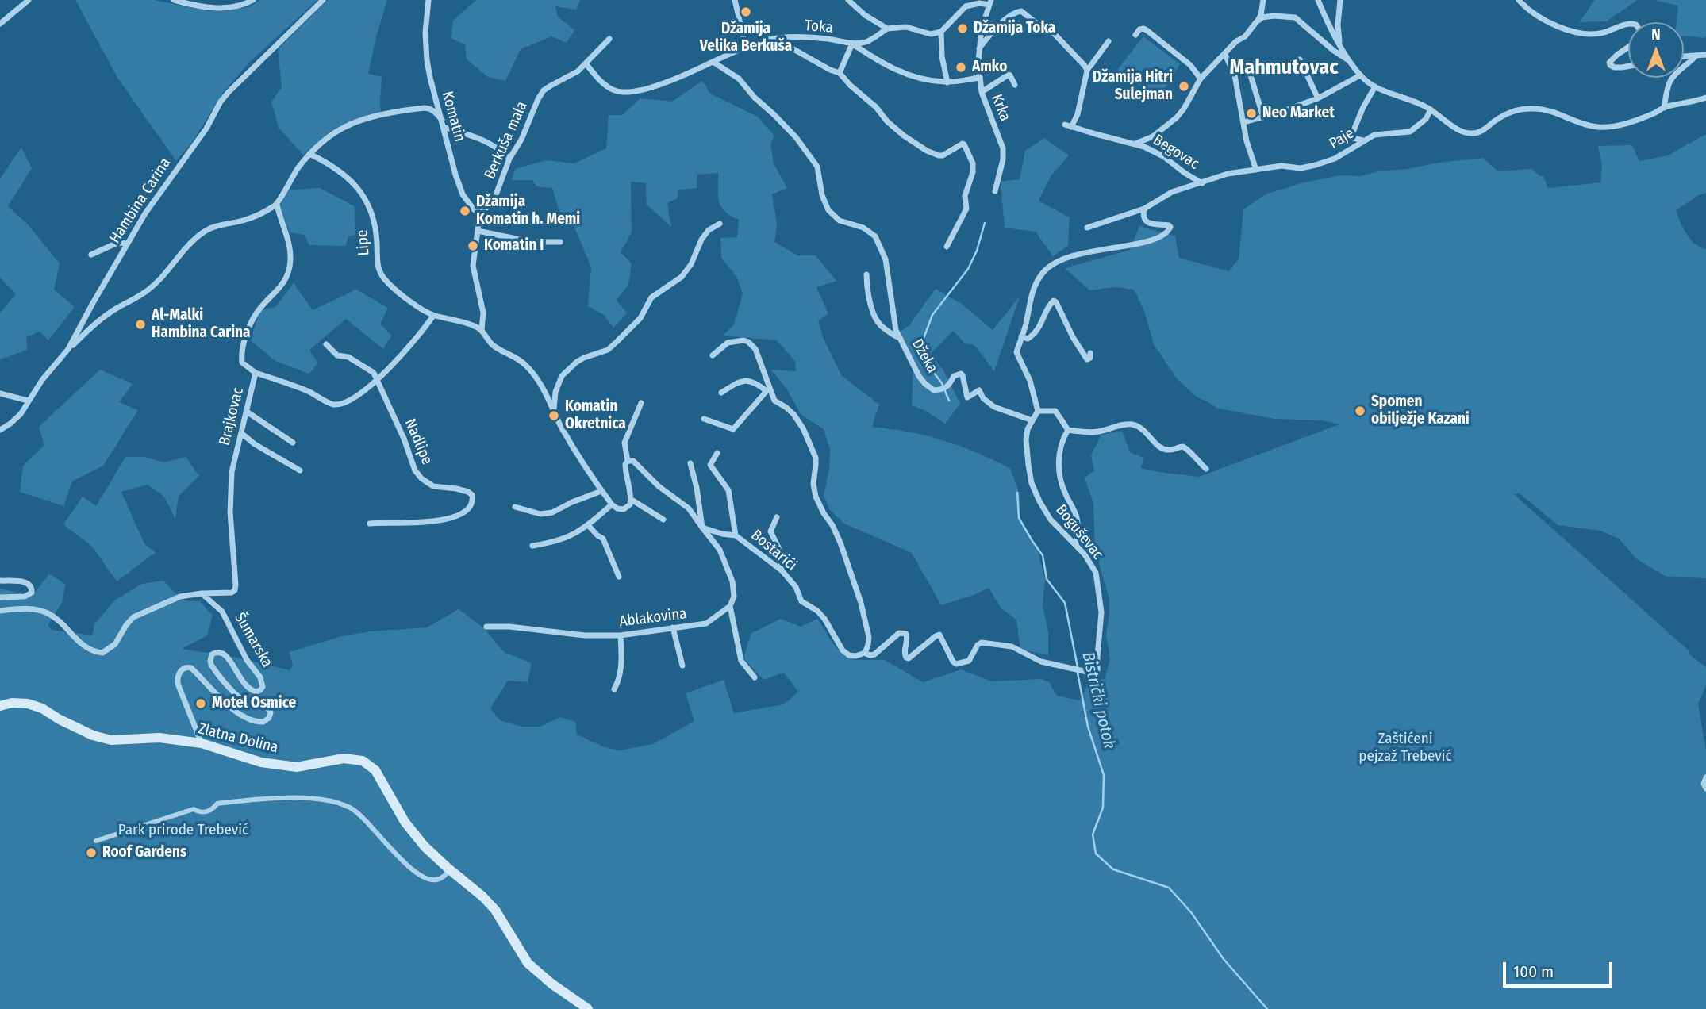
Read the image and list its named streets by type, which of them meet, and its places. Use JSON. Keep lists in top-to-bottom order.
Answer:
{
  "streets": {
    "main road": ["Zlatna Dolina"],
    "street": [
      "Toka",
      "Krka",
      "Komatin",
      "Paje",
      "Berkuša mala",
      "Begovac",
      "Hambina Carina",
      "Lipe",
      "Džeka",
      "Brajkovac",
      "Nadlipe",
      "Boguševac",
      "Bostarići",
      "Ablakovina",
      "Šumarska"
    ]
  },
  "crossings": [
    ["Toka", "Berkuša mala"],
    ["Toka", "Džeka"],
    ["Komatin", "Berkuša mala"],
    ["Paje", "Begovac"],
    ["Džeka", "Boguševac"],
    ["Brajkovac", "Šumarska"],
    ["Boguševac", "Bostarići"],
    ["Šumarska", "Zlatna Dolina"]
  ],
  "districts": ["Mahmutovac"],
  "water": ["Bistrički potok"],
  "parks": ["Zaštićeni pejzaž Trebević", "Park prirode Trebević"],
  "places": [
    "Džamija Velika Berkuša",
    "Džamija Toka",
    "Amko",
    "Džamija Hitri Sulejman",
    "Neo Market",
    "Džamija Komatin h. Memi",
    "Komatin I",
    "Al-Malki Hambina Carina",
    "Spomen obilježje Kazani",
    "Komatin Okretnica",
    "Motel Osmice",
    "Roof Gardens"
  ],
  "scale_bar": "100 m",
  "north": "top"
}
